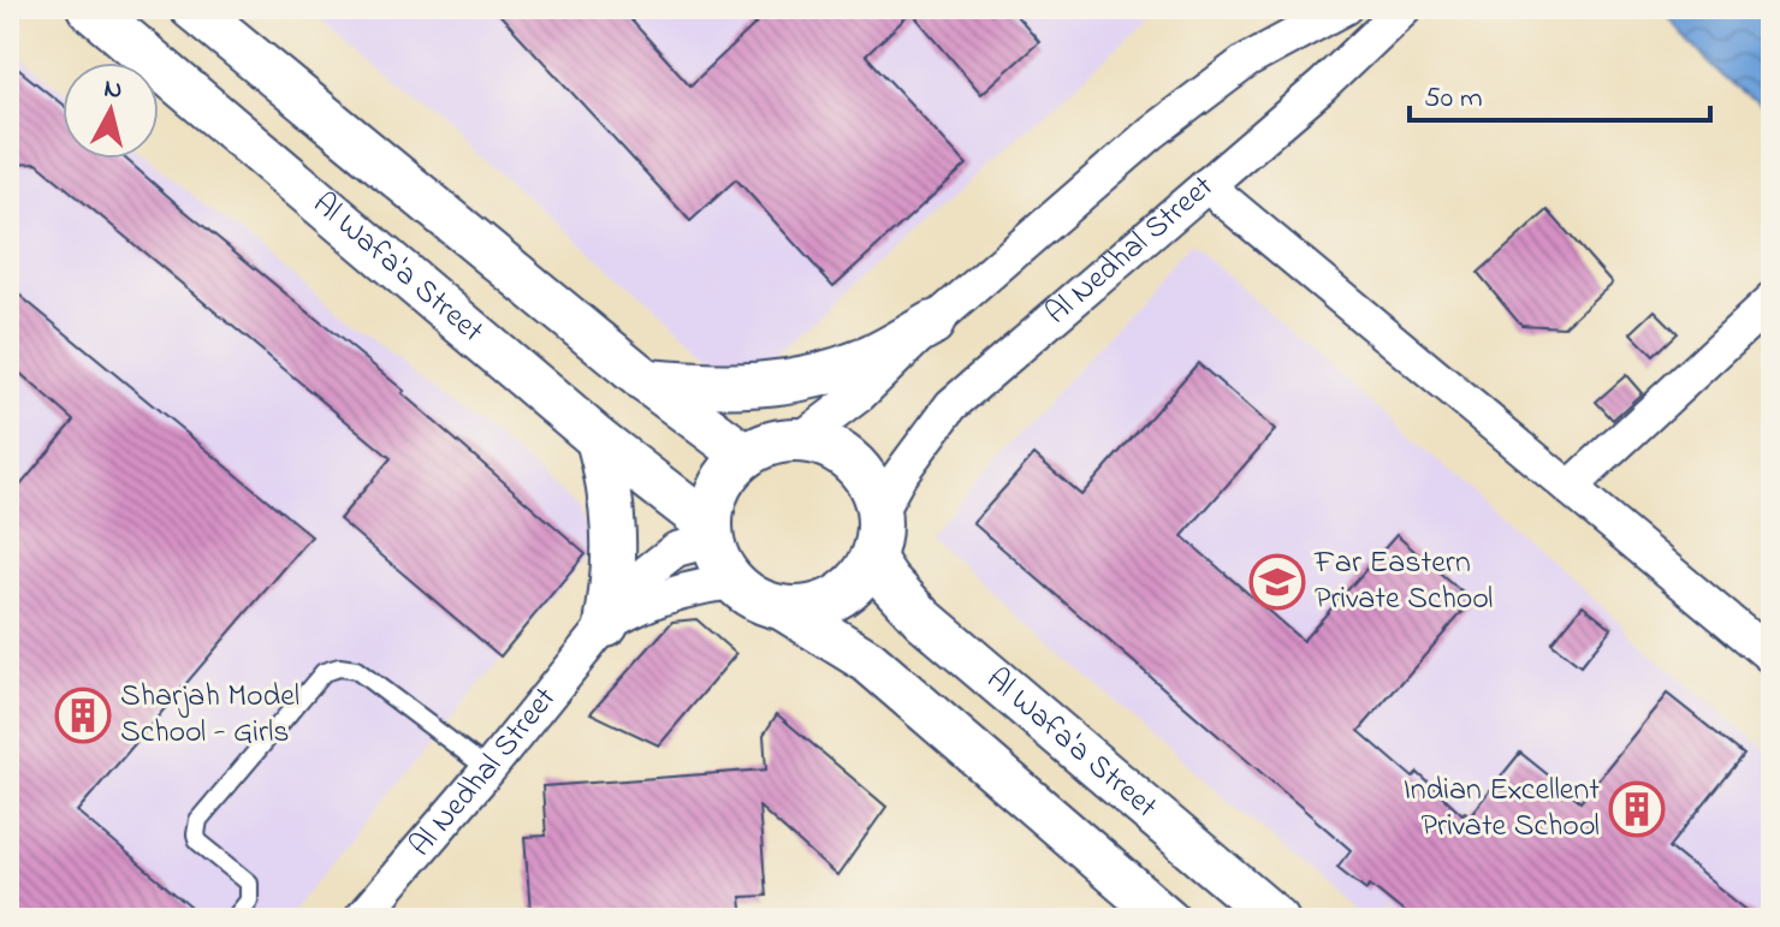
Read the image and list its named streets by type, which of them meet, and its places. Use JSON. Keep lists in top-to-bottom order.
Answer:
{
  "streets": {
    "street": ["Al Nedhal Street", "Al Wafa'a Street"]
  },
  "crossings": [
    ["Al Nedhal Street", "Al Wafa'a Street"]
  ],
  "places": {
    "school or university": ["Far Eastern Private School"],
    "building": ["Sharjah Model School - Girls", "Indian Excellent Private School"]
  },
  "scale_bar": "50 m",
  "north": "top"
}
